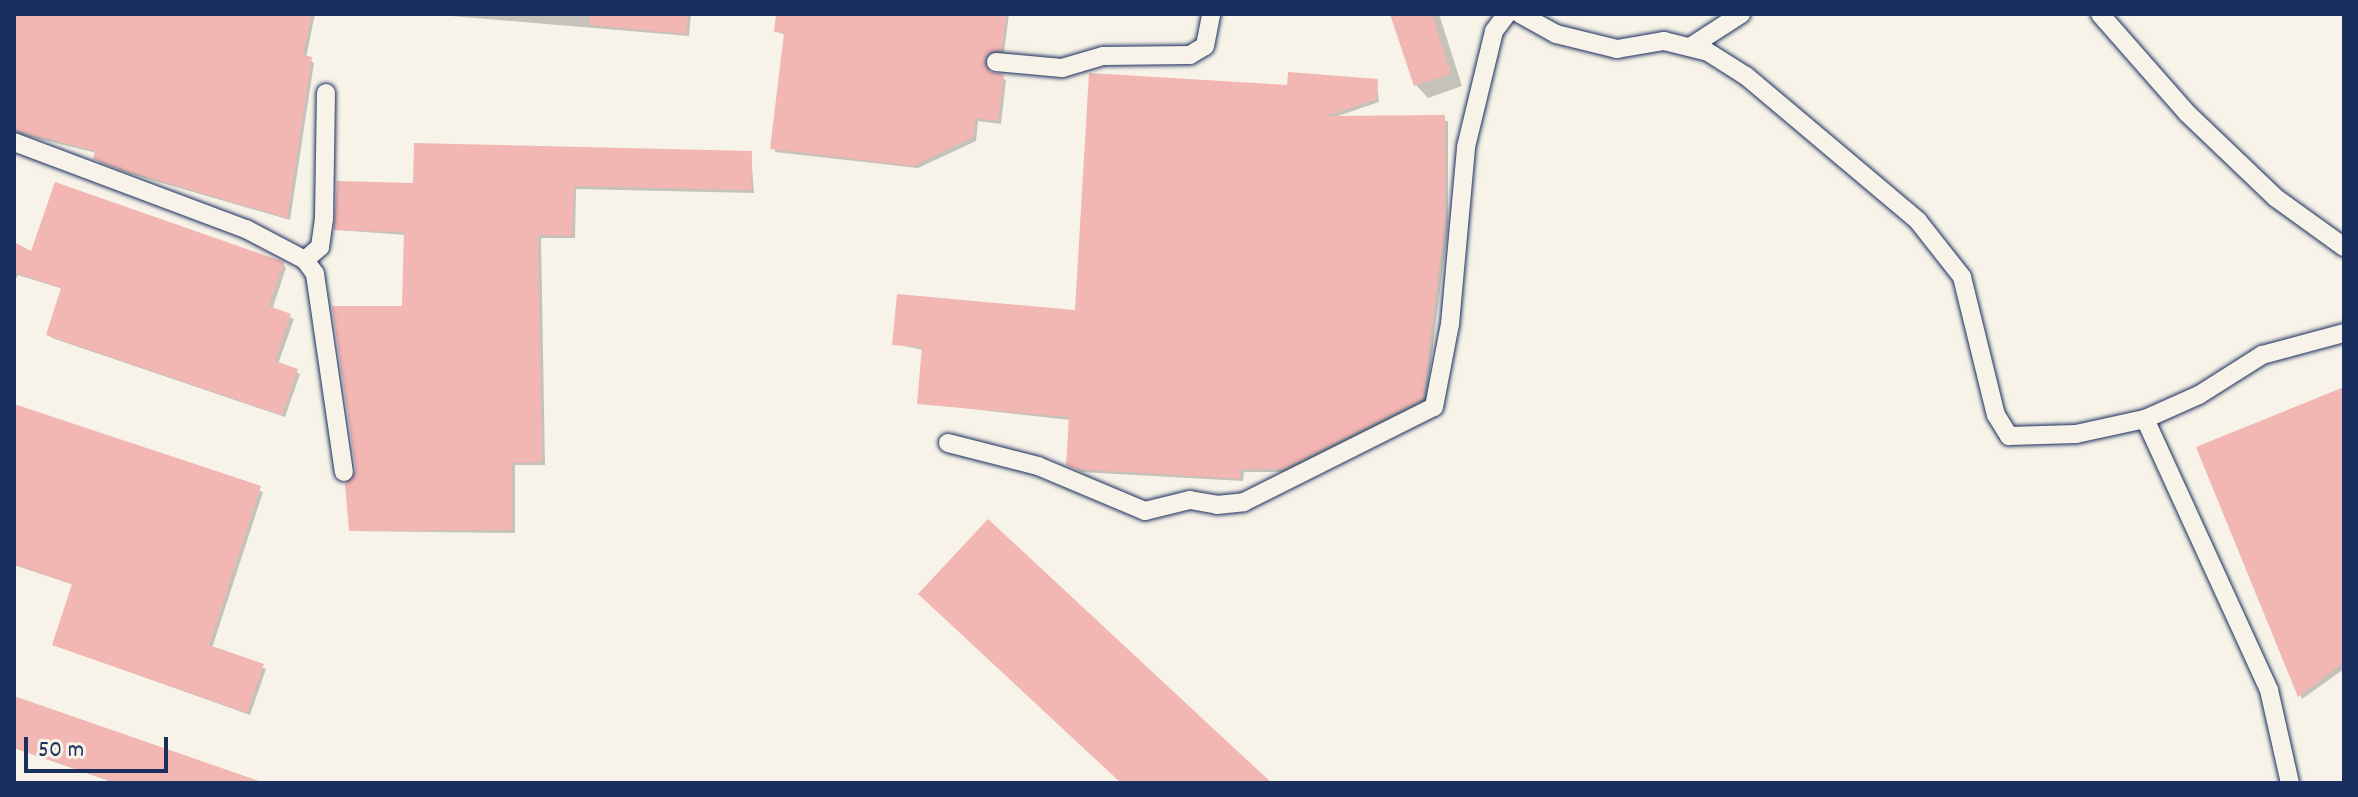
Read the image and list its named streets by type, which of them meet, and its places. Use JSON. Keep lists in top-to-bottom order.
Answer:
{
  "scale_bar": "50 m"
}
